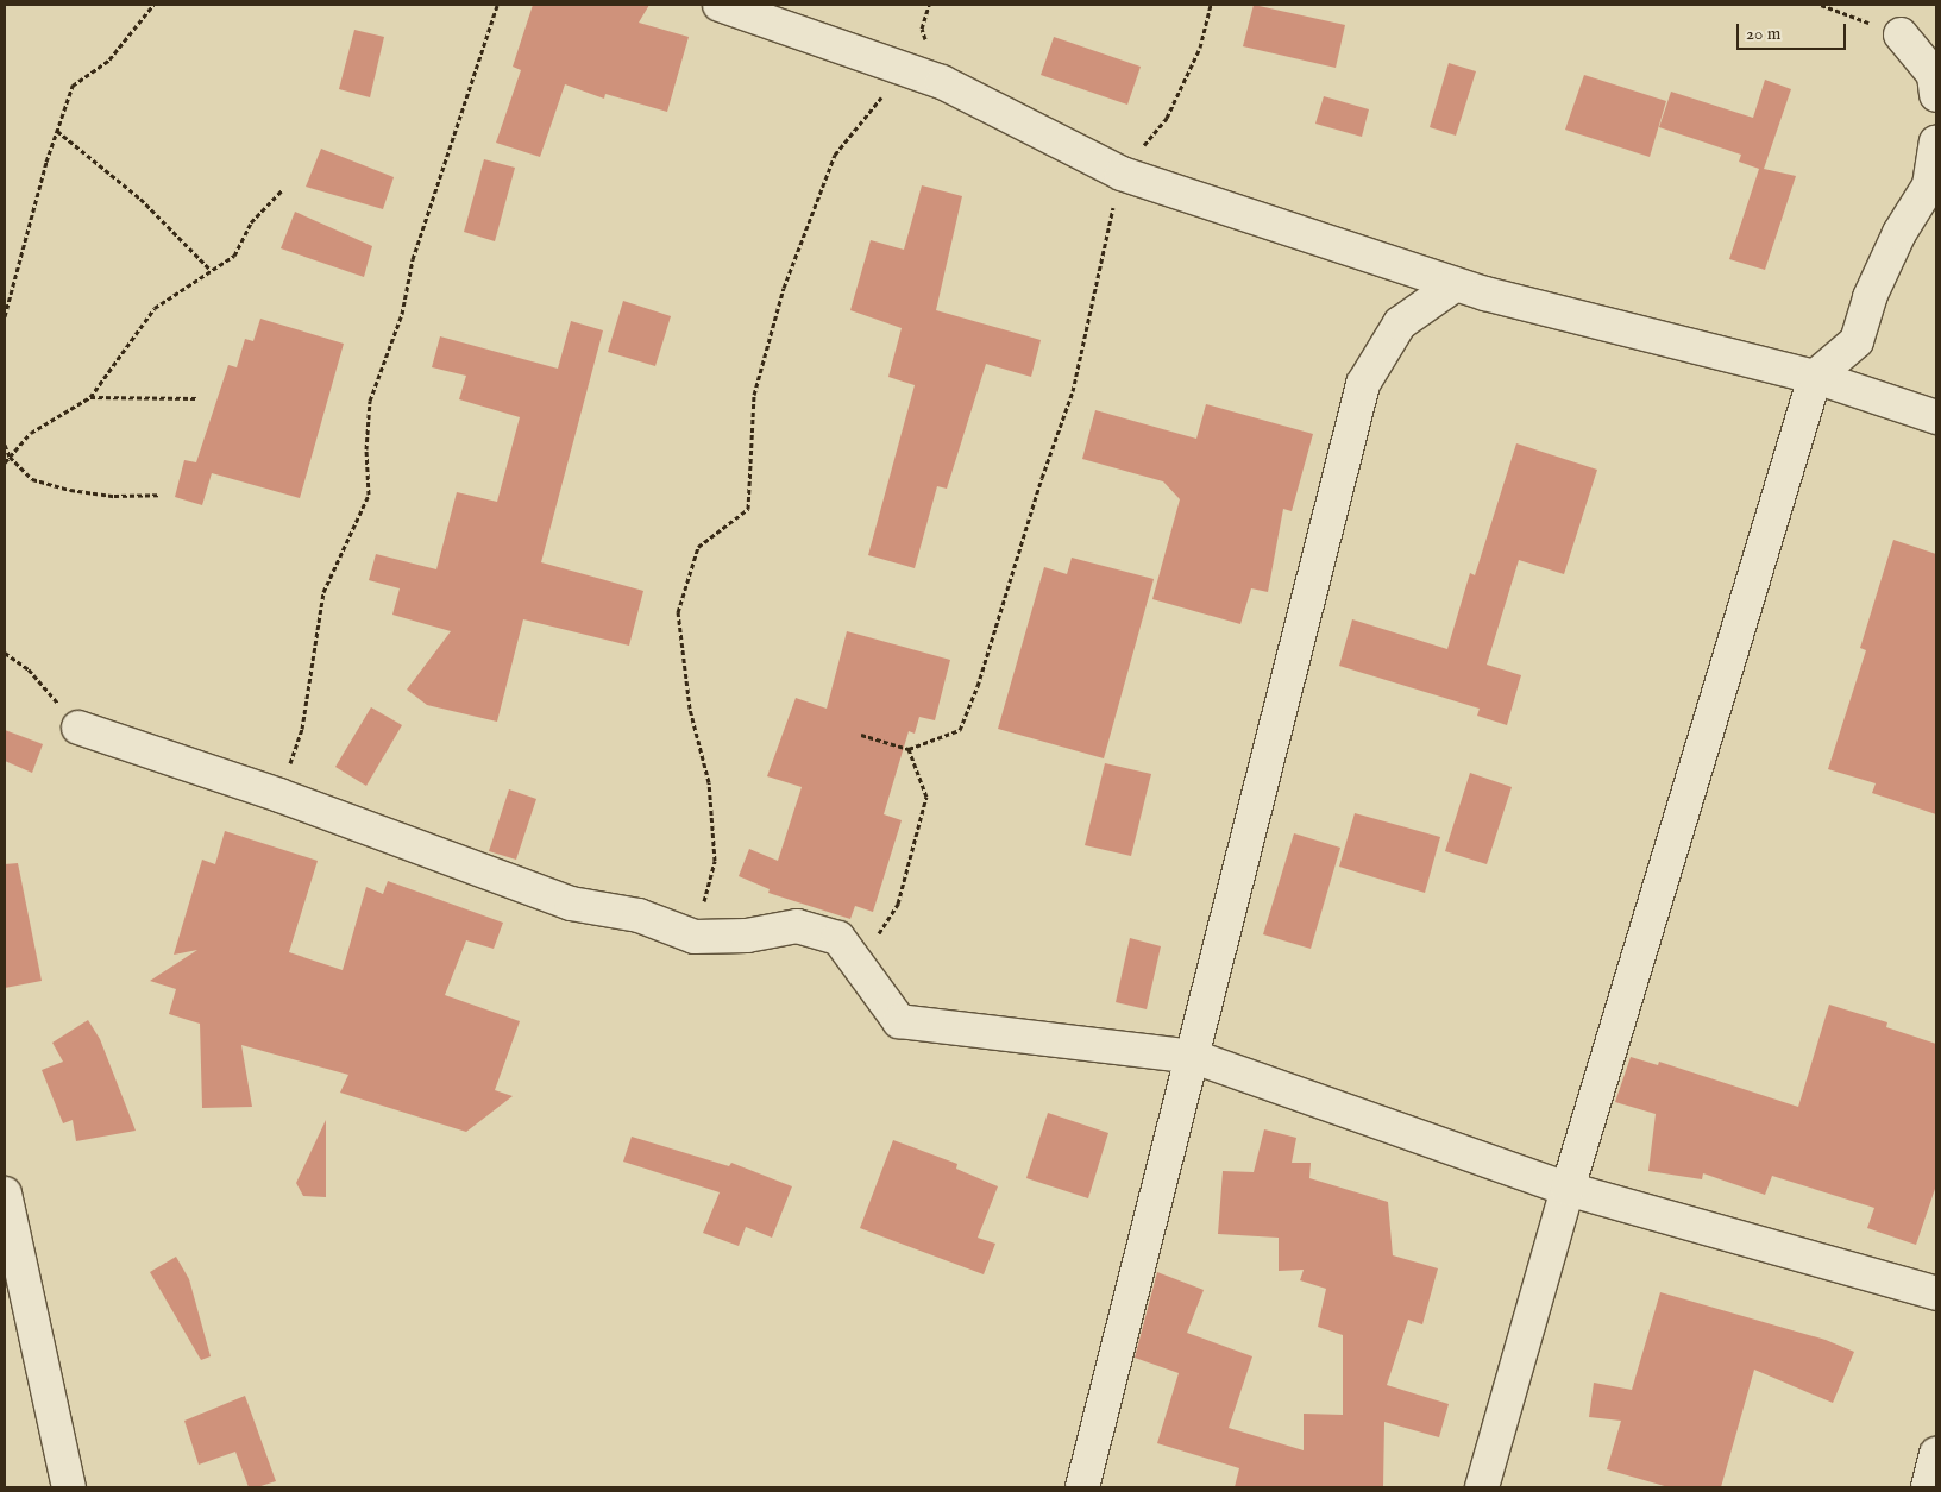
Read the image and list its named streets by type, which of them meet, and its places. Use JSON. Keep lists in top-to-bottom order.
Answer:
{
  "scale_bar": "20 m"
}
